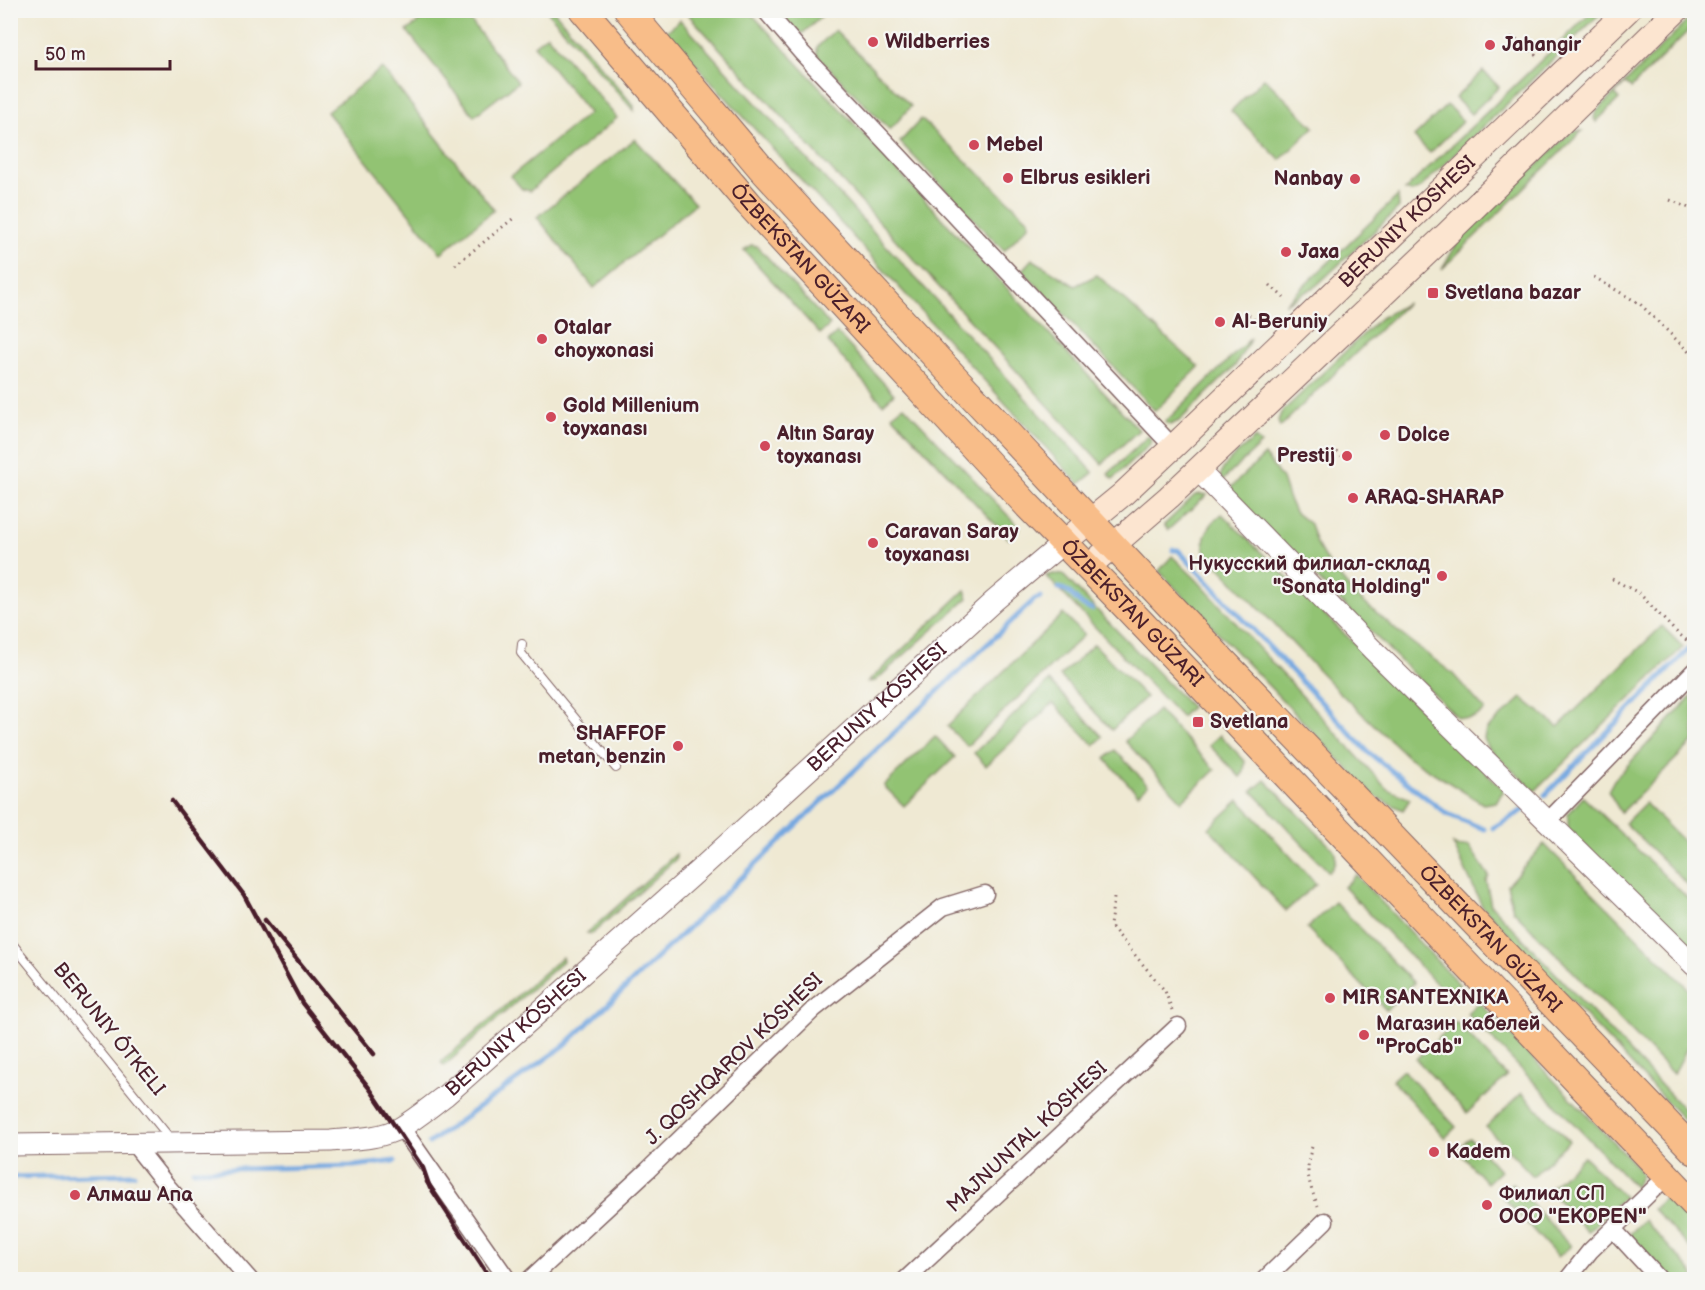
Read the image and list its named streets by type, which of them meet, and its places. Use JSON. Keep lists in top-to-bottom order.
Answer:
{
  "streets": {
    "main road": ["BERUNIY KÓSHESI"],
    "street": ["J. QOSHQAROV KÓSHESI", "MAJNUNTAL KÓSHESI"],
    "lane": ["BERUNIY ÓTKELI"]
  },
  "crossings": [
    ["BERUNIY KÓSHESI", "BERUNIY ÓTKELI"]
  ],
  "places": {
    "other": [
      "Wildberries",
      "Jahangir",
      "Mebel",
      "Elbrus esikleri",
      "Nanbay",
      "Jaxa",
      "Al-Beruniy",
      "Otalar choyxonasi",
      "Gold Millenium toyxanası",
      "Dolce",
      "Altın Saray toyxanası",
      "Prestij",
      "ARAQ-SHARAP",
      "Caravan Saray toyxanası",
      "Нукусский филиал-склад \"Sonata Holding\"",
      "SHAFFOF metan, benzin",
      "MIR SANTEXNIKA",
      "Магазин кабелей \"ProCab\"",
      "Kadem",
      "Алмаш Апа",
      "Филиал СП OOO \"EKOPEN\""
    ],
    "transit": ["Svetlana bazar", "Svetlana"]
  },
  "scale_bar": "50 m"
}
